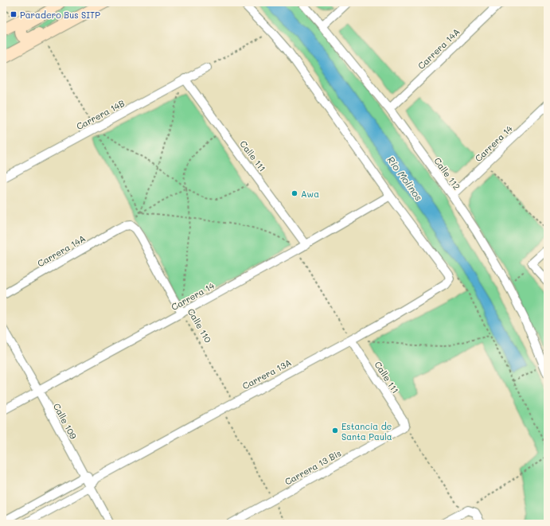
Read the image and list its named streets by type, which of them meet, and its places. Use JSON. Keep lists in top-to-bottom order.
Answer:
{
  "streets": {
    "street": [
      "Carrera 14A",
      "Carrera 14B",
      "Carrera 14",
      "Calle 111",
      "Calle 112",
      "Calle 110",
      "Carrera 13A",
      "Calle 109",
      "Carrera 13 Bis"
    ]
  },
  "crossings": [
    ["Carrera 14A", "Calle 112"],
    ["Carrera 14A", "Calle 110"],
    ["Carrera 14B", "Calle 111"],
    ["Carrera 14", "Calle 111"],
    ["Carrera 14", "Calle 112"],
    ["Carrera 14", "Calle 110"],
    ["Carrera 14", "Carrera 13A"],
    ["Carrera 14", "Calle 109"],
    ["Calle 111", "Carrera 13A"],
    ["Calle 111", "Carrera 13 Bis"],
    ["Calle 110", "Carrera 13A"],
    ["Carrera 13A", "Calle 109"]
  ],
  "water": ["Río Molinos"],
  "places": {
    "transit": ["Paradero Bus SITP"],
    "other": ["Awa", "Estancia de Santa Paula"]
  }
}
